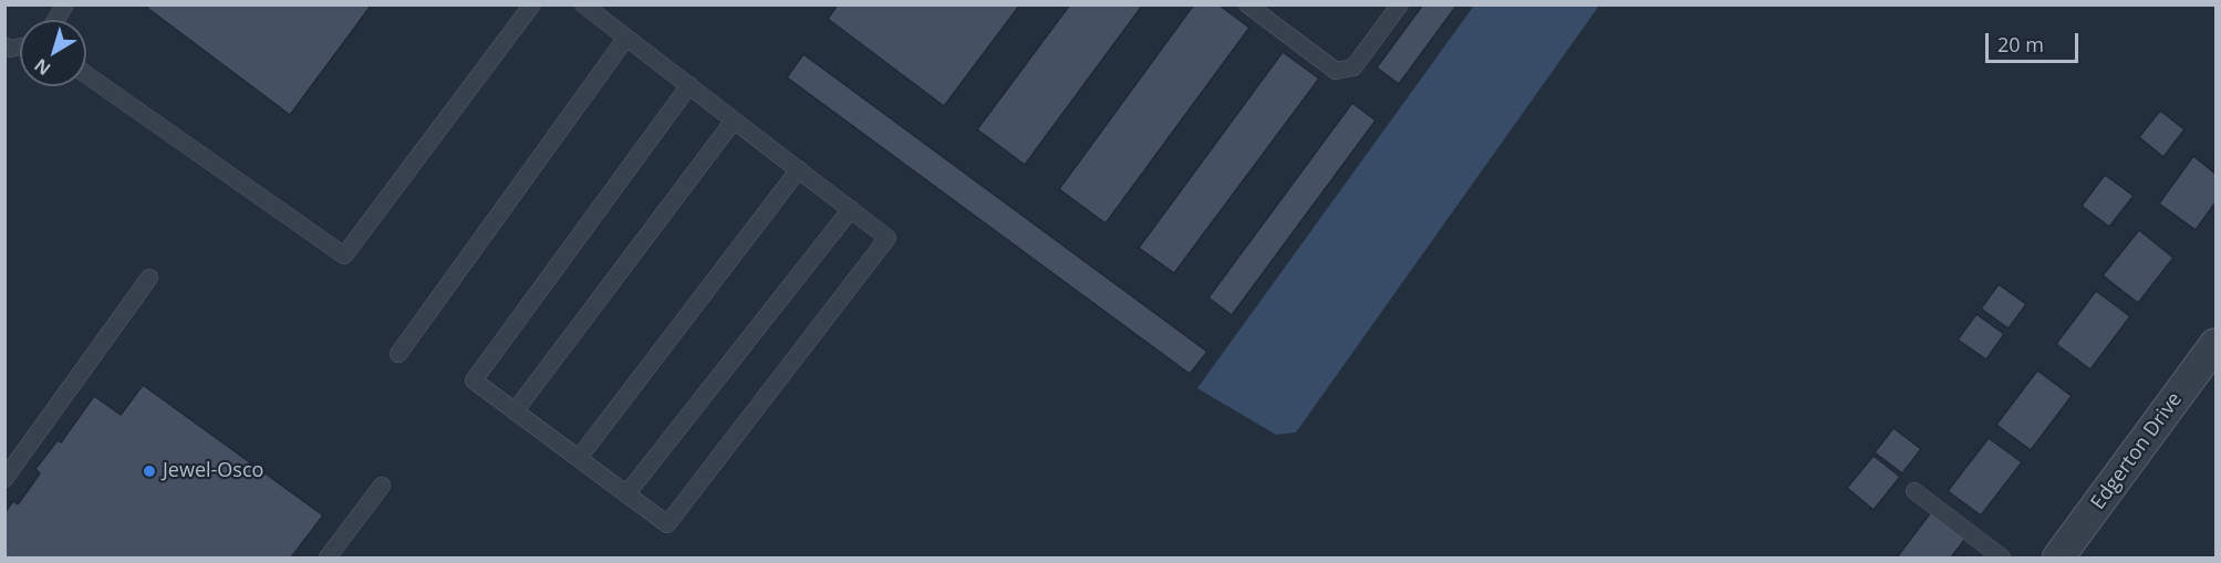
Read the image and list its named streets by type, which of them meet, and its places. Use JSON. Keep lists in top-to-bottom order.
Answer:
{
  "streets": {
    "street": ["Edgerton Drive"]
  },
  "places": ["Jewel-Osco"],
  "scale_bar": "20 m",
  "north": "bottom left"
}
